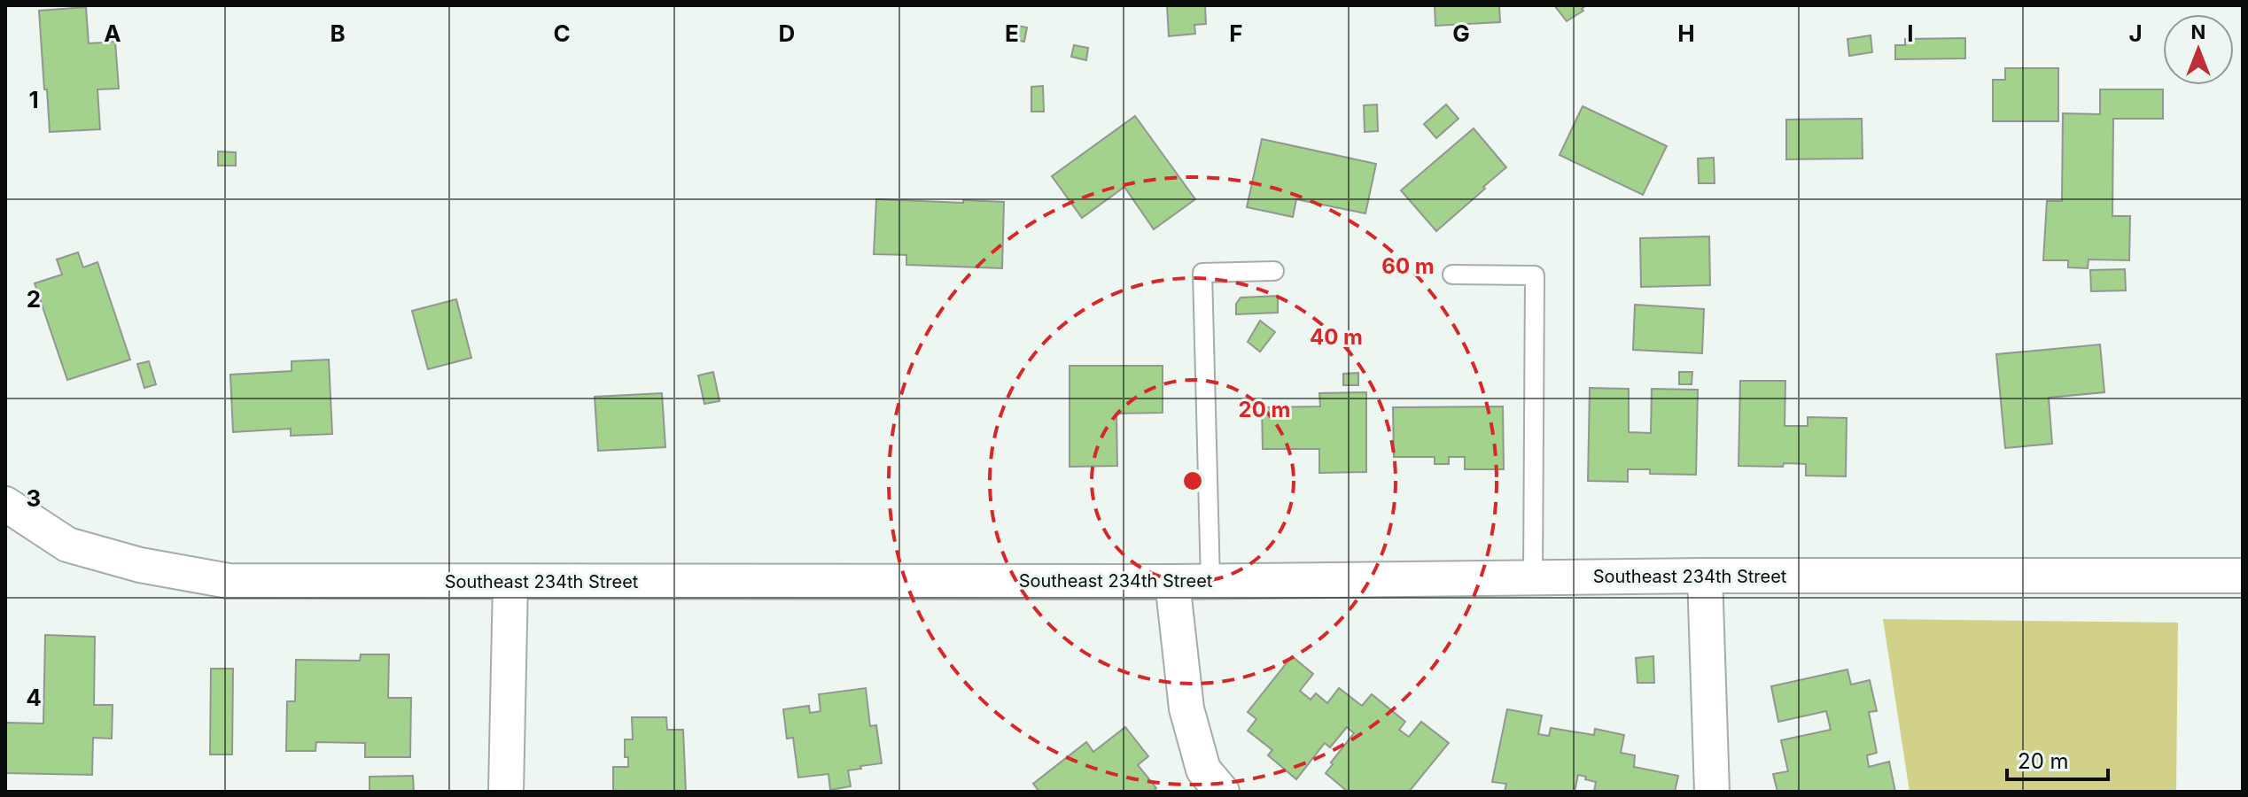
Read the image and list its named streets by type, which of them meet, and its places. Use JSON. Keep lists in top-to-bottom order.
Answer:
{
  "streets": {
    "street": ["Southeast 234th Street"]
  },
  "scale_bar": "20 m",
  "north": "top",
  "grid": {
    "columns": [
      "A",
      "B",
      "C",
      "D",
      "E",
      "F",
      "G",
      "H",
      "I",
      "J"
    ],
    "rows": [
      "1",
      "2",
      "3",
      "4"
    ]
  },
  "rings": ["60 m", "40 m", "20 m"]
}
